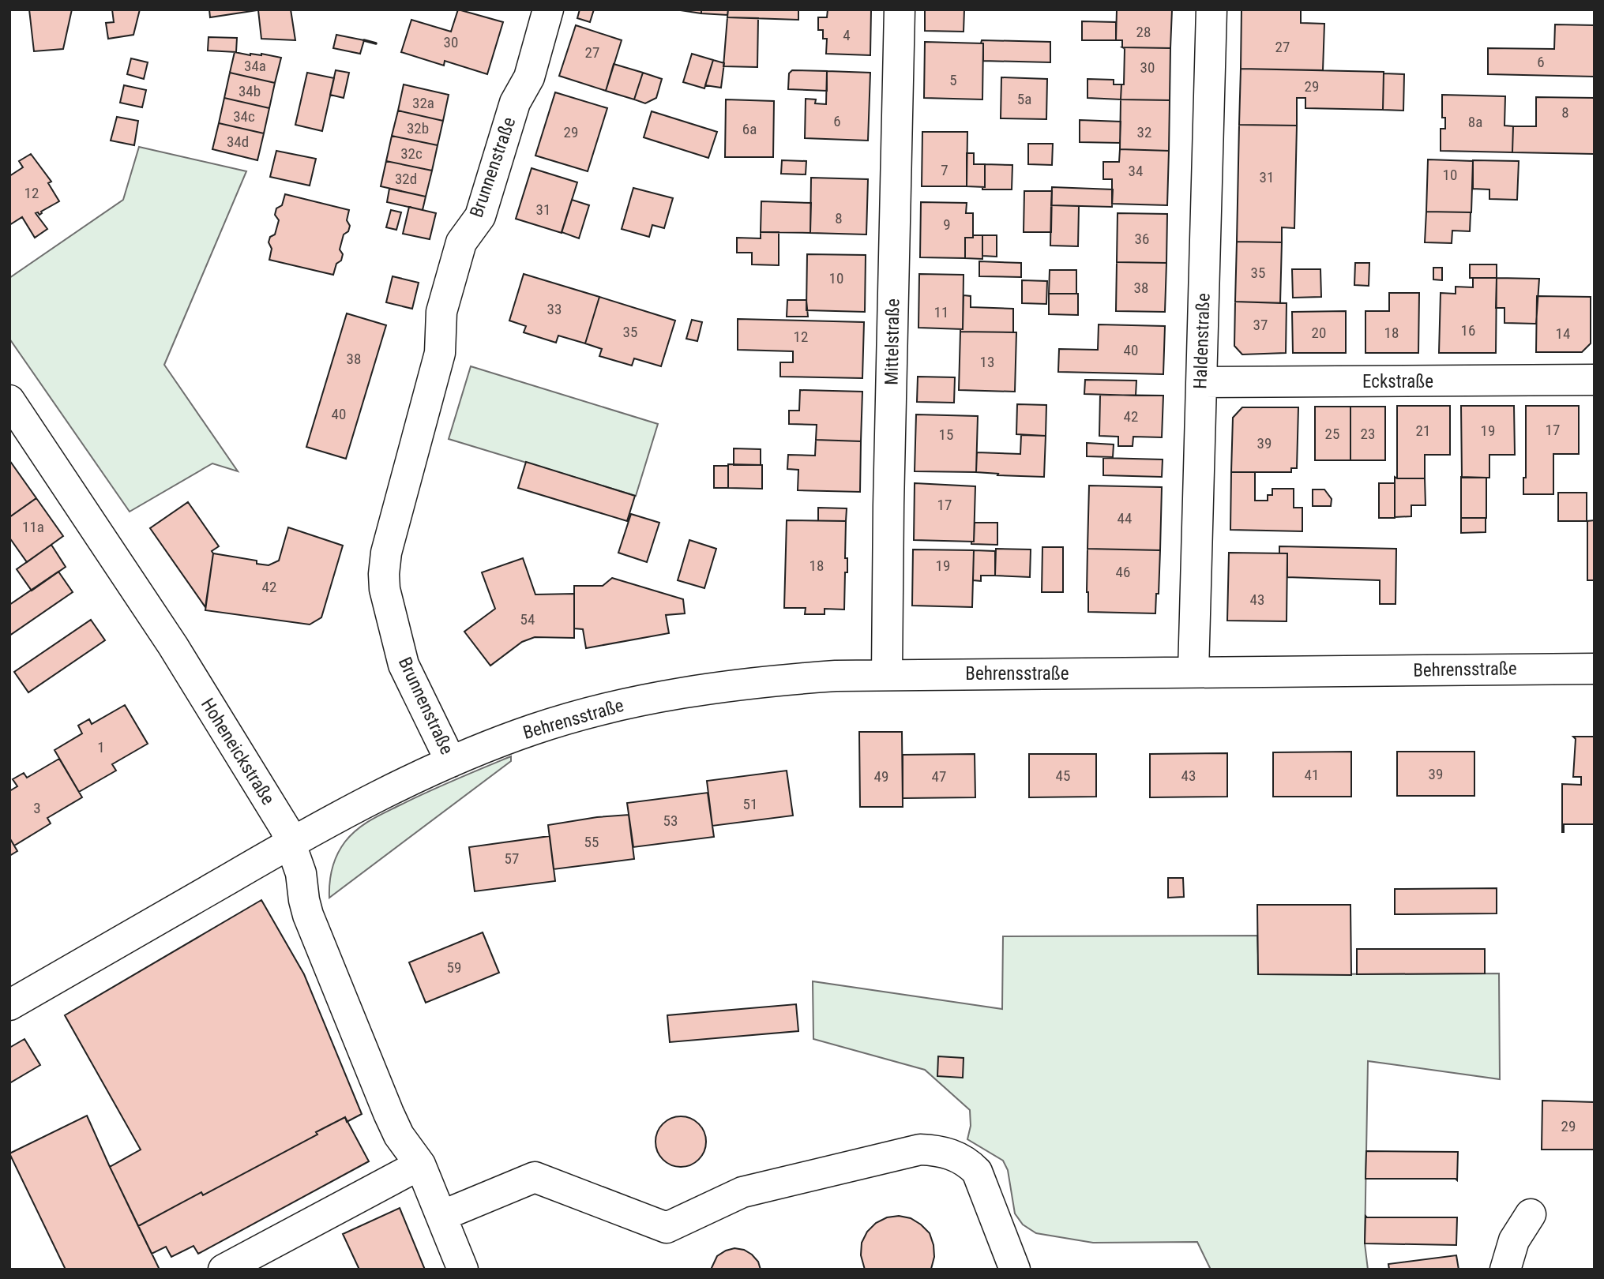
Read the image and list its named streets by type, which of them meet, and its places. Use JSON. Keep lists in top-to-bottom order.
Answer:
{
  "streets": {
    "street": [
      "Brunnenstraße",
      "Haldenstraße",
      "Mittelstraße",
      "Eckstraße",
      "Behrensstraße",
      "Hoheneickstraße"
    ]
  },
  "crossings": [
    ["Brunnenstraße", "Behrensstraße"],
    ["Brunnenstraße", "Hoheneickstraße"],
    ["Haldenstraße", "Eckstraße"],
    ["Haldenstraße", "Behrensstraße"],
    ["Mittelstraße", "Behrensstraße"]
  ],
  "house_numbers": [
    "28",
    "4",
    "30",
    "27",
    "27",
    "6",
    "34a",
    "30",
    "5",
    "29",
    "34b",
    "5a",
    "32a",
    "8",
    "34c",
    "6",
    "8a",
    "32b",
    "6a",
    "29",
    "32",
    "34d",
    "32c",
    "7",
    "34",
    "10",
    "31",
    "32d",
    "12",
    "31",
    "8",
    "9",
    "36",
    "35",
    "10",
    "38",
    "33",
    "11",
    "37",
    "16",
    "35",
    "20",
    "18",
    "14",
    "12",
    "40",
    "38",
    "13",
    "40",
    "42",
    "17",
    "21",
    "19",
    "25",
    "23",
    "15",
    "39",
    "17",
    "44",
    "11a",
    "18",
    "19",
    "46",
    "42",
    "43",
    "54",
    "1",
    "39",
    "41",
    "45",
    "43",
    "49",
    "47",
    "51",
    "3",
    "53",
    "55",
    "57",
    "59",
    "29"
  ]
}
